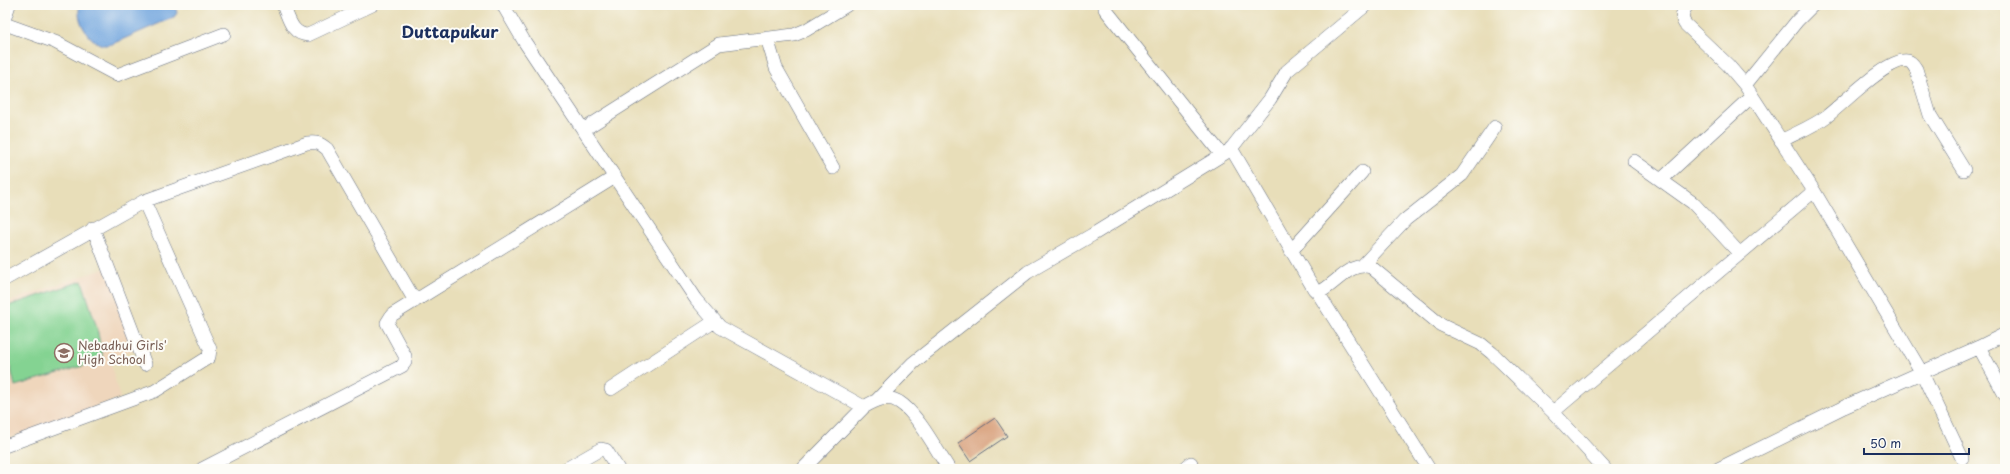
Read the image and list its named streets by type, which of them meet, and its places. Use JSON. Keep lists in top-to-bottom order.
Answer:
{
  "districts": ["Duttapukur"],
  "places": {
    "school or university": ["Nebadhui Girls' High School"]
  },
  "scale_bar": "50 m"
}
